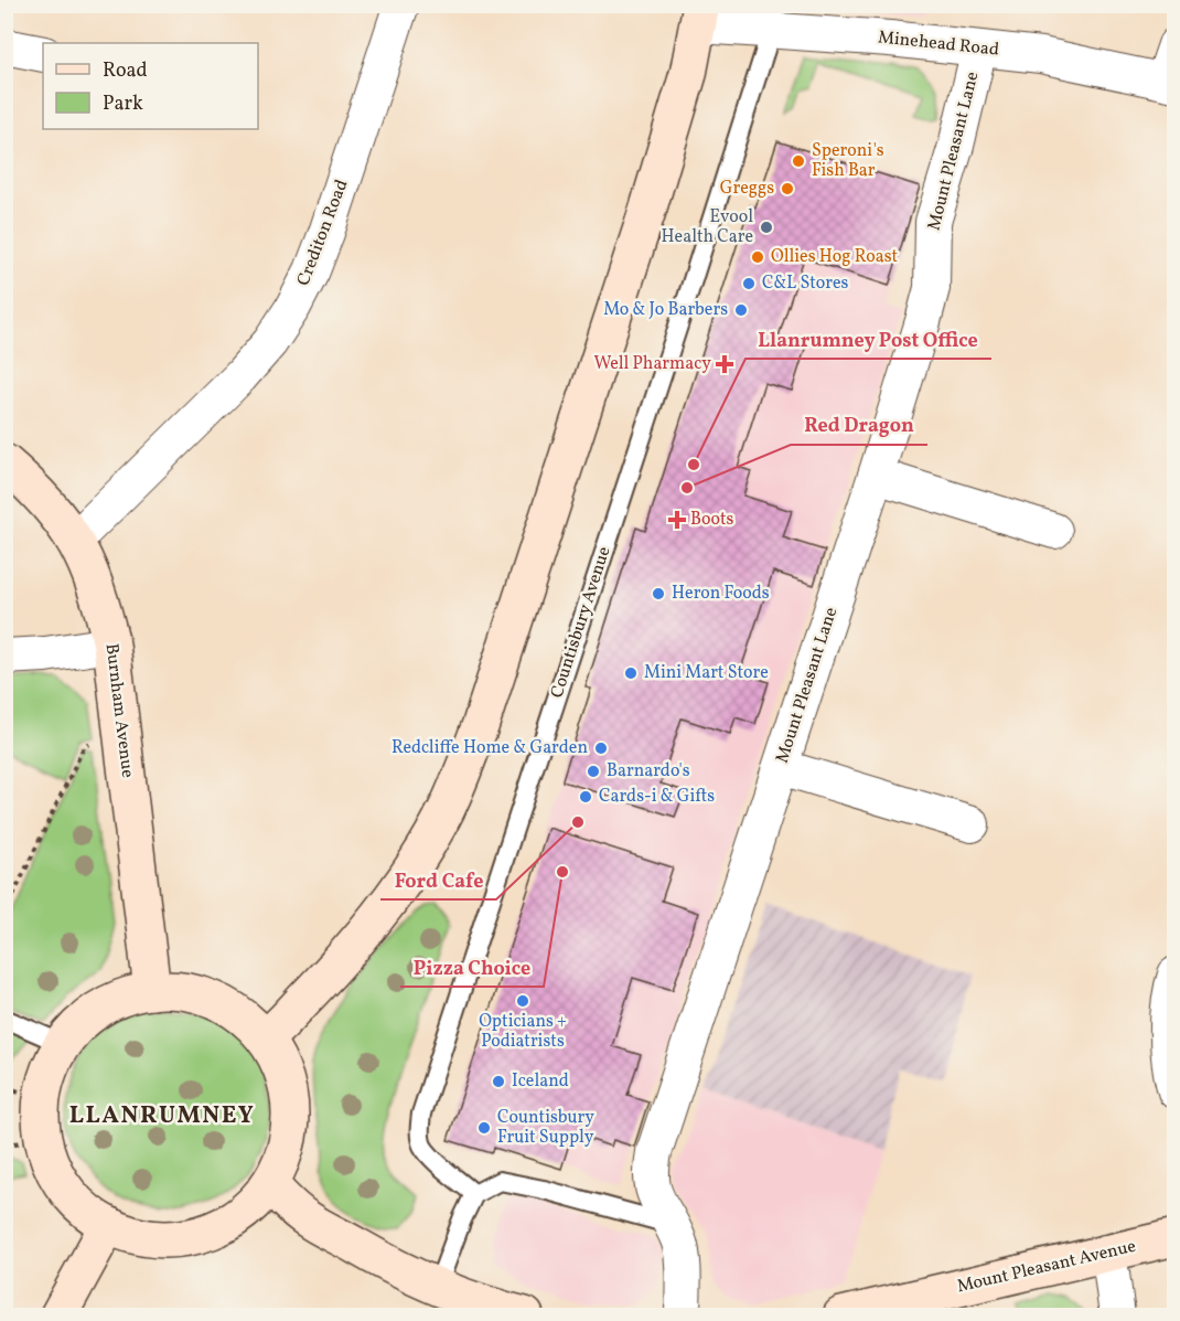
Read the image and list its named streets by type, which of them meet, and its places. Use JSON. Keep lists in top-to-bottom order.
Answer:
{
  "streets": {
    "street": [
      "Minehead Road",
      "Mount Pleasant Lane",
      "Crediton Road",
      "Burnham Avenue",
      "Mount Pleasant Avenue"
    ],
    "lane": ["Countisbury Avenue"]
  },
  "crossings": [
    ["Minehead Road", "Mount Pleasant Lane"],
    ["Minehead Road", "Countisbury Avenue"],
    ["Crediton Road", "Burnham Avenue"]
  ],
  "districts": ["LLANRUMNEY"],
  "places": {
    "other": [
      "Speroni's Fish Bar",
      "Greggs",
      "Evool Health Care",
      "Ollies Hog Roast",
      "C&L Stores",
      "Mo & Jo Barbers",
      "Llanrumney Post Office",
      "Red Dragon",
      "Heron Foods",
      "Mini Mart Store",
      "Redcliffe Home & Garden",
      "Barnardo's",
      "Cards-i & Gifts",
      "Ford Cafe",
      "Pizza Choice",
      "Opticians + Podiatrists",
      "Iceland",
      "Countisbury Fruit Supply"
    ],
    "health": ["Well Pharmacy", "Boots"]
  },
  "legend": ["Road", "Park"]
}
